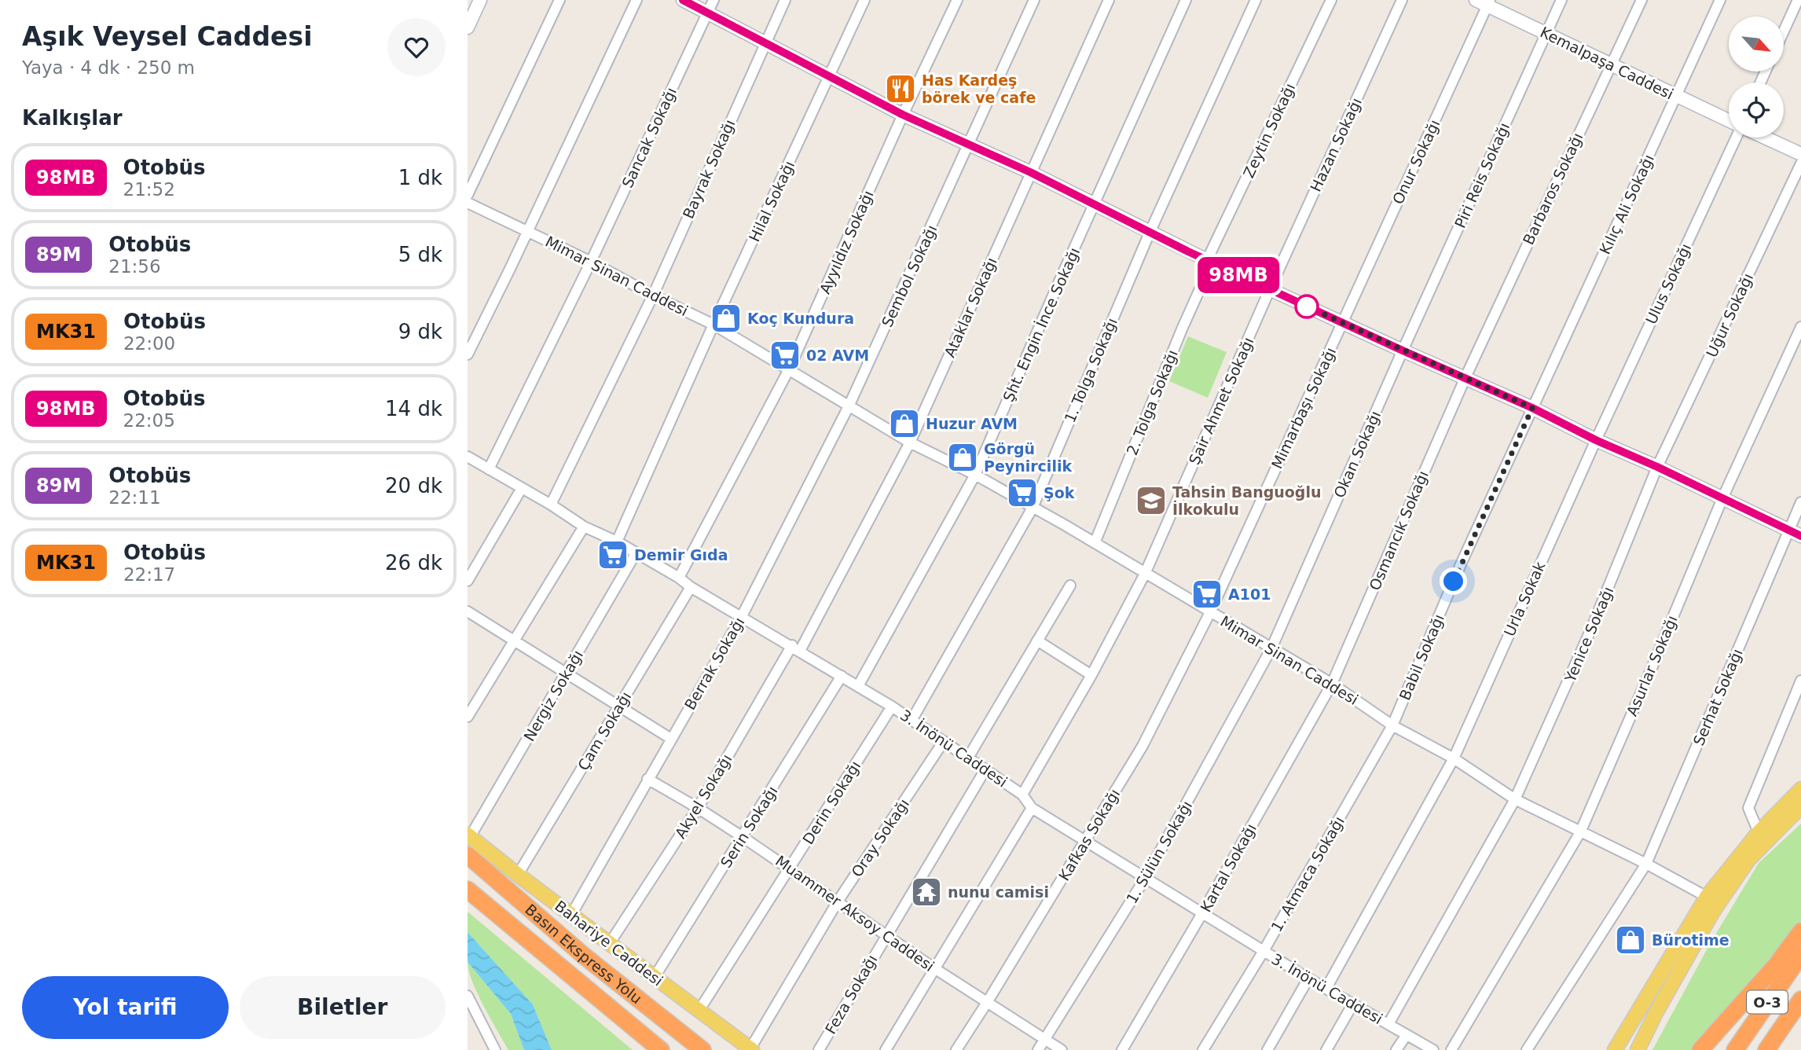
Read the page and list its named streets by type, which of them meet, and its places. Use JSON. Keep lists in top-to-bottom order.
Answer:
{
  "streets": {
    "highway": ["Basın Ekspress Yolu", "O-3"],
    "main road": ["Kemalpaşa Caddesi", "Bahariye Caddesi"],
    "street": [
      "Zeytin Sokağı",
      "Sancak Sokağı",
      "Hazan Sokağı",
      "Onur Sokağı",
      "Bayrak Sokağı",
      "Piri Reis Sokağı",
      "Barbaros Sokağı",
      "Hilal Sokağı",
      "Kılıç Ali Sokağı",
      "Ayyıldız Sokağı",
      "Mimar Sinan Caddesi",
      "Sembol Sokağı",
      "Ulus Sokağı",
      "Ataklar Sokağı",
      "Uğur Sokağı",
      "Şht. Engin İnce Sokağı",
      "1. Tolga Sokağı",
      "Şair Ahmet Sokağı",
      "2. Tolga Sokağı",
      "Mimarbaşı Sokağı",
      "Okan Sokağı",
      "Osmancık Sokağı",
      "Urla Sokak",
      "Yenice Sokağı",
      "Babil Sokağı",
      "Berrak Sokağı",
      "Asurlar Sokağı",
      "Nergiz Sokağı",
      "Serhat Sokağı",
      "Çam Sokağı",
      "3. İnönü Caddesi",
      "Akyel Sokağı",
      "Derin Sokağı",
      "Serin Sokağı",
      "Kafkas Sokağı",
      "Oray Sokağı",
      "1. Sülün Sokağı",
      "Kartal Sokağı",
      "1. Atmaca Sokağı",
      "Muammer Aksoy Caddesi",
      "Feza Sokağı"
    ]
  },
  "crossings": [
    ["Kemalpaşa Caddesi", "Onur Sokağı"],
    ["Kemalpaşa Caddesi", "Piri Reis Sokağı"],
    ["Kemalpaşa Caddesi", "Barbaros Sokağı"],
    ["Kemalpaşa Caddesi", "Kılıç Ali Sokağı"],
    ["Zeytin Sokağı", "2. Tolga Sokağı"],
    ["Sancak Sokağı", "Mimar Sinan Caddesi"],
    ["Sancak Sokağı", "3. İnönü Caddesi"],
    ["Hazan Sokağı", "Şair Ahmet Sokağı"],
    ["Onur Sokağı", "Mimarbaşı Sokağı"],
    ["Bayrak Sokağı", "Mimar Sinan Caddesi"],
    ["Bayrak Sokağı", "3. İnönü Caddesi"],
    ["Piri Reis Sokağı", "Okan Sokağı"],
    ["Barbaros Sokağı", "Osmancık Sokağı"],
    ["Hilal Sokağı", "Mimar Sinan Caddesi"],
    ["Kılıç Ali Sokağı", "Babil Sokağı"],
    ["Ayyıldız Sokağı", "Mimar Sinan Caddesi"],
    ["Mimar Sinan Caddesi", "Sembol Sokağı"],
    ["Mimar Sinan Caddesi", "Ataklar Sokağı"],
    ["Mimar Sinan Caddesi", "Şht. Engin İnce Sokağı"],
    ["Mimar Sinan Caddesi", "1. Tolga Sokağı"],
    ["Mimar Sinan Caddesi", "Şair Ahmet Sokağı"],
    ["Mimar Sinan Caddesi", "2. Tolga Sokağı"],
    ["Mimar Sinan Caddesi", "Mimarbaşı Sokağı"],
    ["Mimar Sinan Caddesi", "Okan Sokağı"],
    ["Mimar Sinan Caddesi", "Osmancık Sokağı"],
    ["Mimar Sinan Caddesi", "Urla Sokak"],
    ["Mimar Sinan Caddesi", "Yenice Sokağı"],
    ["Mimar Sinan Caddesi", "Babil Sokağı"],
    ["Mimar Sinan Caddesi", "Berrak Sokağı"],
    ["Mimar Sinan Caddesi", "Asurlar Sokağı"],
    ["Mimar Sinan Caddesi", "Serhat Sokağı"],
    ["Mimar Sinan Caddesi", "Akyel Sokağı"],
    ["Mimar Sinan Caddesi", "Kafkas Sokağı"],
    ["Mimar Sinan Caddesi", "1. Sülün Sokağı"],
    ["Mimar Sinan Caddesi", "Kartal Sokağı"],
    ["Mimar Sinan Caddesi", "1. Atmaca Sokağı"],
    ["Sembol Sokağı", "Berrak Sokağı"],
    ["Ulus Sokağı", "Urla Sokak"],
    ["Ataklar Sokağı", "Akyel Sokağı"],
    ["Uğur Sokağı", "Yenice Sokağı"],
    ["Şair Ahmet Sokağı", "3. İnönü Caddesi"],
    ["Mimarbaşı Sokağı", "Kafkas Sokağı"],
    ["Okan Sokağı", "1. Sülün Sokağı"],
    ["Osmancık Sokağı", "Kartal Sokağı"],
    ["Urla Sokak", "3. İnönü Caddesi"],
    ["Yenice Sokağı", "3. İnönü Caddesi"],
    ["Babil Sokağı", "1. Atmaca Sokağı"],
    ["Berrak Sokağı", "3. İnönü Caddesi"],
    ["Berrak Sokağı", "Muammer Aksoy Caddesi"],
    ["Berrak Sokağı", "Bahariye Caddesi"],
    ["Nergiz Sokağı", "3. İnönü Caddesi"],
    ["Nergiz Sokağı", "Bahariye Caddesi"],
    ["Çam Sokağı", "3. İnönü Caddesi"],
    ["Çam Sokağı", "Bahariye Caddesi"],
    ["3. İnönü Caddesi", "Akyel Sokağı"],
    ["3. İnönü Caddesi", "Derin Sokağı"],
    ["3. İnönü Caddesi", "Serin Sokağı"],
    ["3. İnönü Caddesi", "Kafkas Sokağı"],
    ["3. İnönü Caddesi", "Oray Sokağı"],
    ["3. İnönü Caddesi", "1. Sülün Sokağı"],
    ["3. İnönü Caddesi", "Kartal Sokağı"],
    ["3. İnönü Caddesi", "1. Atmaca Sokağı"],
    ["3. İnönü Caddesi", "Feza Sokağı"],
    ["Akyel Sokağı", "Muammer Aksoy Caddesi"],
    ["Akyel Sokağı", "Bahariye Caddesi"],
    ["Derin Sokağı", "Muammer Aksoy Caddesi"],
    ["Derin Sokağı", "Bahariye Caddesi"],
    ["Serin Sokağı", "Muammer Aksoy Caddesi"],
    ["Serin Sokağı", "Bahariye Caddesi"],
    ["Kafkas Sokağı", "Muammer Aksoy Caddesi"],
    ["Oray Sokağı", "Muammer Aksoy Caddesi"],
    ["Oray Sokağı", "Bahariye Caddesi"],
    ["1. Sülün Sokağı", "Muammer Aksoy Caddesi"],
    ["Muammer Aksoy Caddesi", "Feza Sokağı"]
  ],
  "places": {
    "restaurant": ["Has Kardeş börek ve cafe"],
    "shop": [
      "Koç Kundura",
      "Huzur AVM",
      "Görgü Peynircilik",
      "Bürotime"
    ],
    "supermarket": [
      "02 AVM",
      "Şok",
      "Demir Gıda",
      "A101"
    ],
    "school or university": ["Tahsin Banguoğlu İlkokulu"],
    "temple": ["nunu camisi"]
  },
  "lines": ["bus line 98MB"],
  "north": "bottom right",
  "page": {
    "heading": [
      ["Aşık Veysel Caddesi", "Yaya · 4 dk · 250 m"],
      "Kalkışlar"
    ],
    "on_map": "98MB",
    "list": [
      {
        "mark": "98MB",
        "name": "Otobüs",
        "note": "21:52",
        "value": "1 dk"
      },
      {
        "mark": "89M",
        "name": "Otobüs",
        "note": "21:56",
        "value": "5 dk"
      },
      {
        "mark": "MK31",
        "name": "Otobüs",
        "note": "22:00",
        "value": "9 dk"
      },
      {
        "mark": "98MB",
        "name": "Otobüs",
        "note": "22:05",
        "value": "14 dk"
      },
      {
        "mark": "89M",
        "name": "Otobüs",
        "note": "22:11",
        "value": "20 dk"
      },
      {
        "mark": "MK31",
        "name": "Otobüs",
        "note": "22:17",
        "value": "26 dk"
      }
    ],
    "buttons": ["Yol tarifi", "Biletler"]
  }
}
